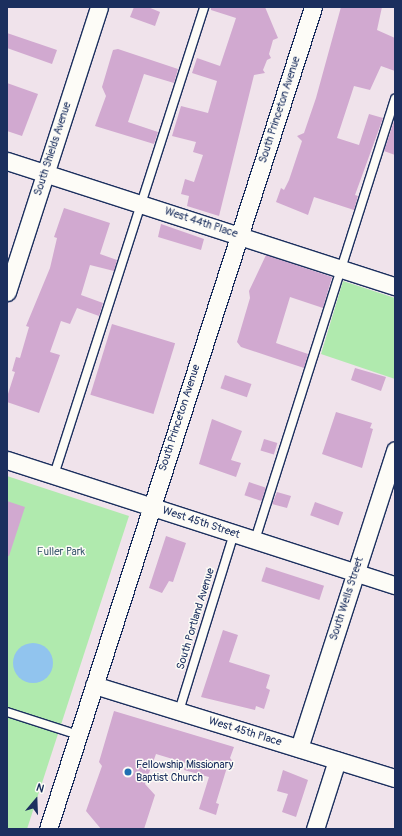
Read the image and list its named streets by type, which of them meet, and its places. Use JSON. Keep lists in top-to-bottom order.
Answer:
{
  "streets": {
    "street": [
      "South Princeton Avenue",
      "South Shields Avenue",
      "West 44th Place",
      "West 45th Street",
      "South Wells Street",
      "West 45th Place"
    ],
    "lane": ["South Portland Avenue"]
  },
  "crossings": [
    ["South Princeton Avenue", "West 44th Place"],
    ["South Princeton Avenue", "West 45th Street"],
    ["South Princeton Avenue", "West 45th Place"],
    ["South Shields Avenue", "West 44th Place"],
    ["West 45th Street", "South Wells Street"],
    ["West 45th Street", "South Portland Avenue"],
    ["South Wells Street", "West 45th Place"],
    ["South Portland Avenue", "West 45th Place"]
  ],
  "parks": ["Fuller Park"],
  "places": ["Fellowship Missionary Baptist Church"],
  "north": "top"
}
